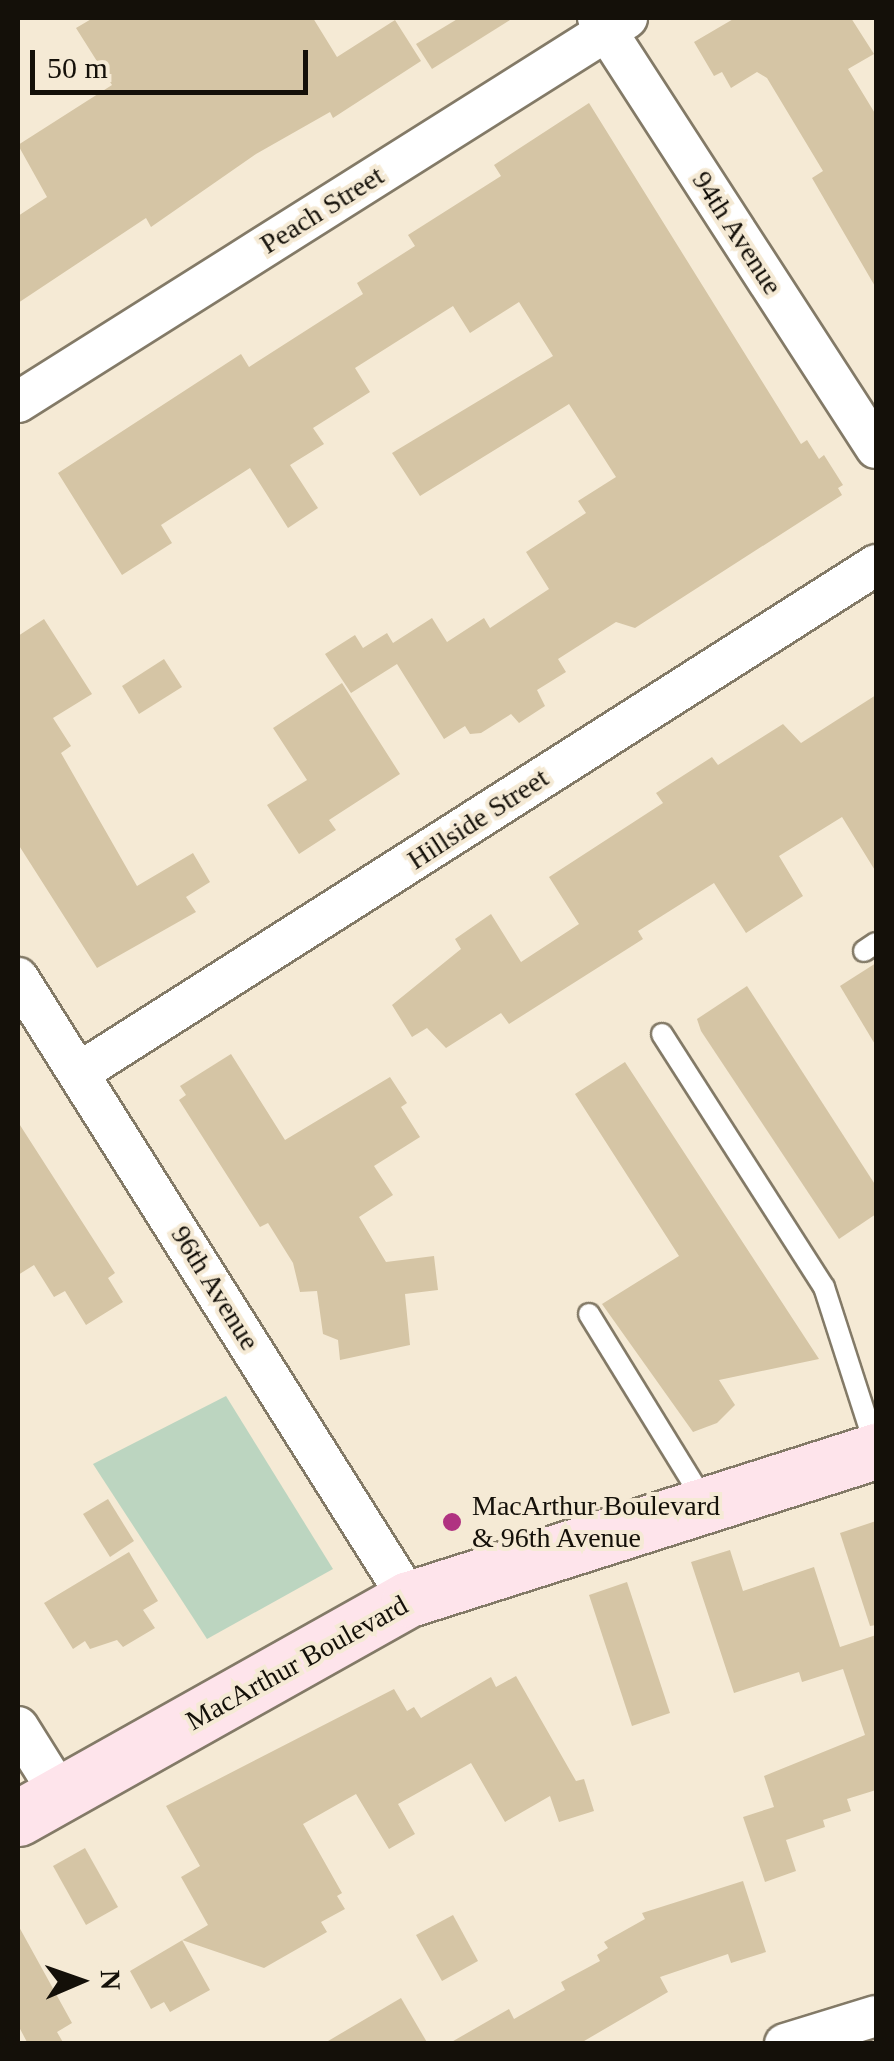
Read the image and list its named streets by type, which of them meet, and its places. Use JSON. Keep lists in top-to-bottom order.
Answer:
{
  "streets": {
    "main road": ["MacArthur Boulevard"],
    "street": [
      "Peach Street",
      "94th Avenue",
      "Hillside Street",
      "96th Avenue"
    ]
  },
  "crossings": [
    ["Peach Street", "94th Avenue"],
    ["Hillside Street", "96th Avenue"],
    ["96th Avenue", "MacArthur Boulevard"]
  ],
  "places": ["MacArthur Boulevard & 96th Avenue"],
  "scale_bar": "50 m",
  "north": "right"
}
